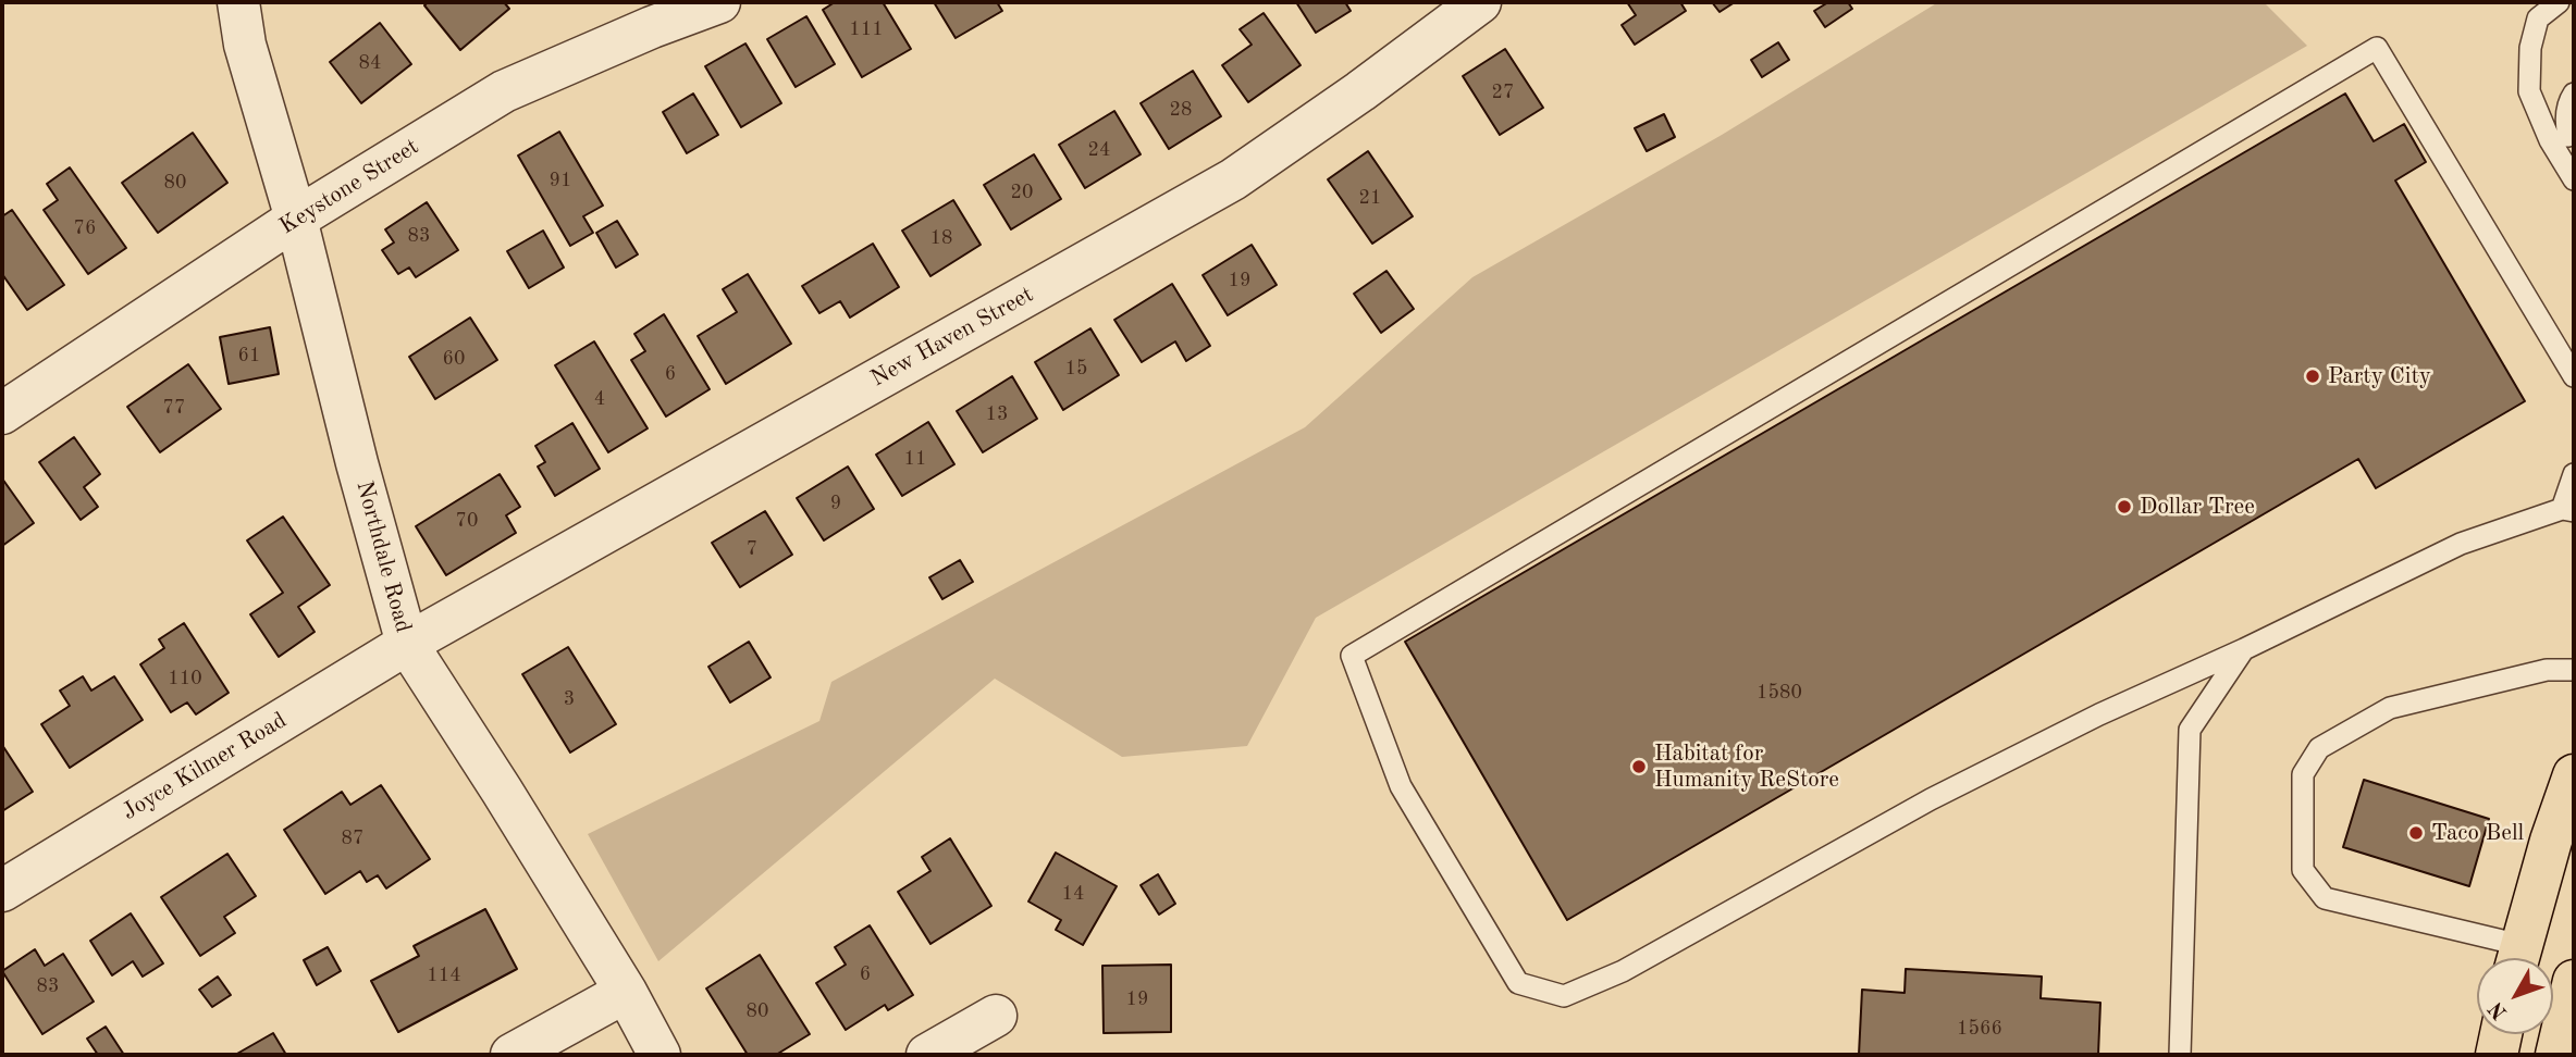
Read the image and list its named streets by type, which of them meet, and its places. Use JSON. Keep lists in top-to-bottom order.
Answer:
{
  "streets": {
    "street": [
      "Keystone Street",
      "New Haven Street",
      "Northdale Road",
      "Joyce Kilmer Road"
    ]
  },
  "crossings": [
    ["Keystone Street", "Northdale Road"],
    ["New Haven Street", "Northdale Road"],
    ["New Haven Street", "Joyce Kilmer Road"],
    ["Northdale Road", "Joyce Kilmer Road"]
  ],
  "places": [
    "Party City",
    "Dollar Tree",
    "Habitat for Humanity ReStore",
    "Taco Bell"
  ],
  "house_numbers": [
    "111",
    "84",
    "27",
    "28",
    "24",
    "91",
    "80",
    "20",
    "21",
    "76",
    "83",
    "18",
    "19",
    "61",
    "60",
    "15",
    "6",
    "4",
    "77",
    "13",
    "11",
    "9",
    "70",
    "7",
    "110",
    "1580",
    "3",
    "87",
    "14",
    "6",
    "114",
    "83",
    "19",
    "80",
    "1566"
  ],
  "north": "bottom left"
}
